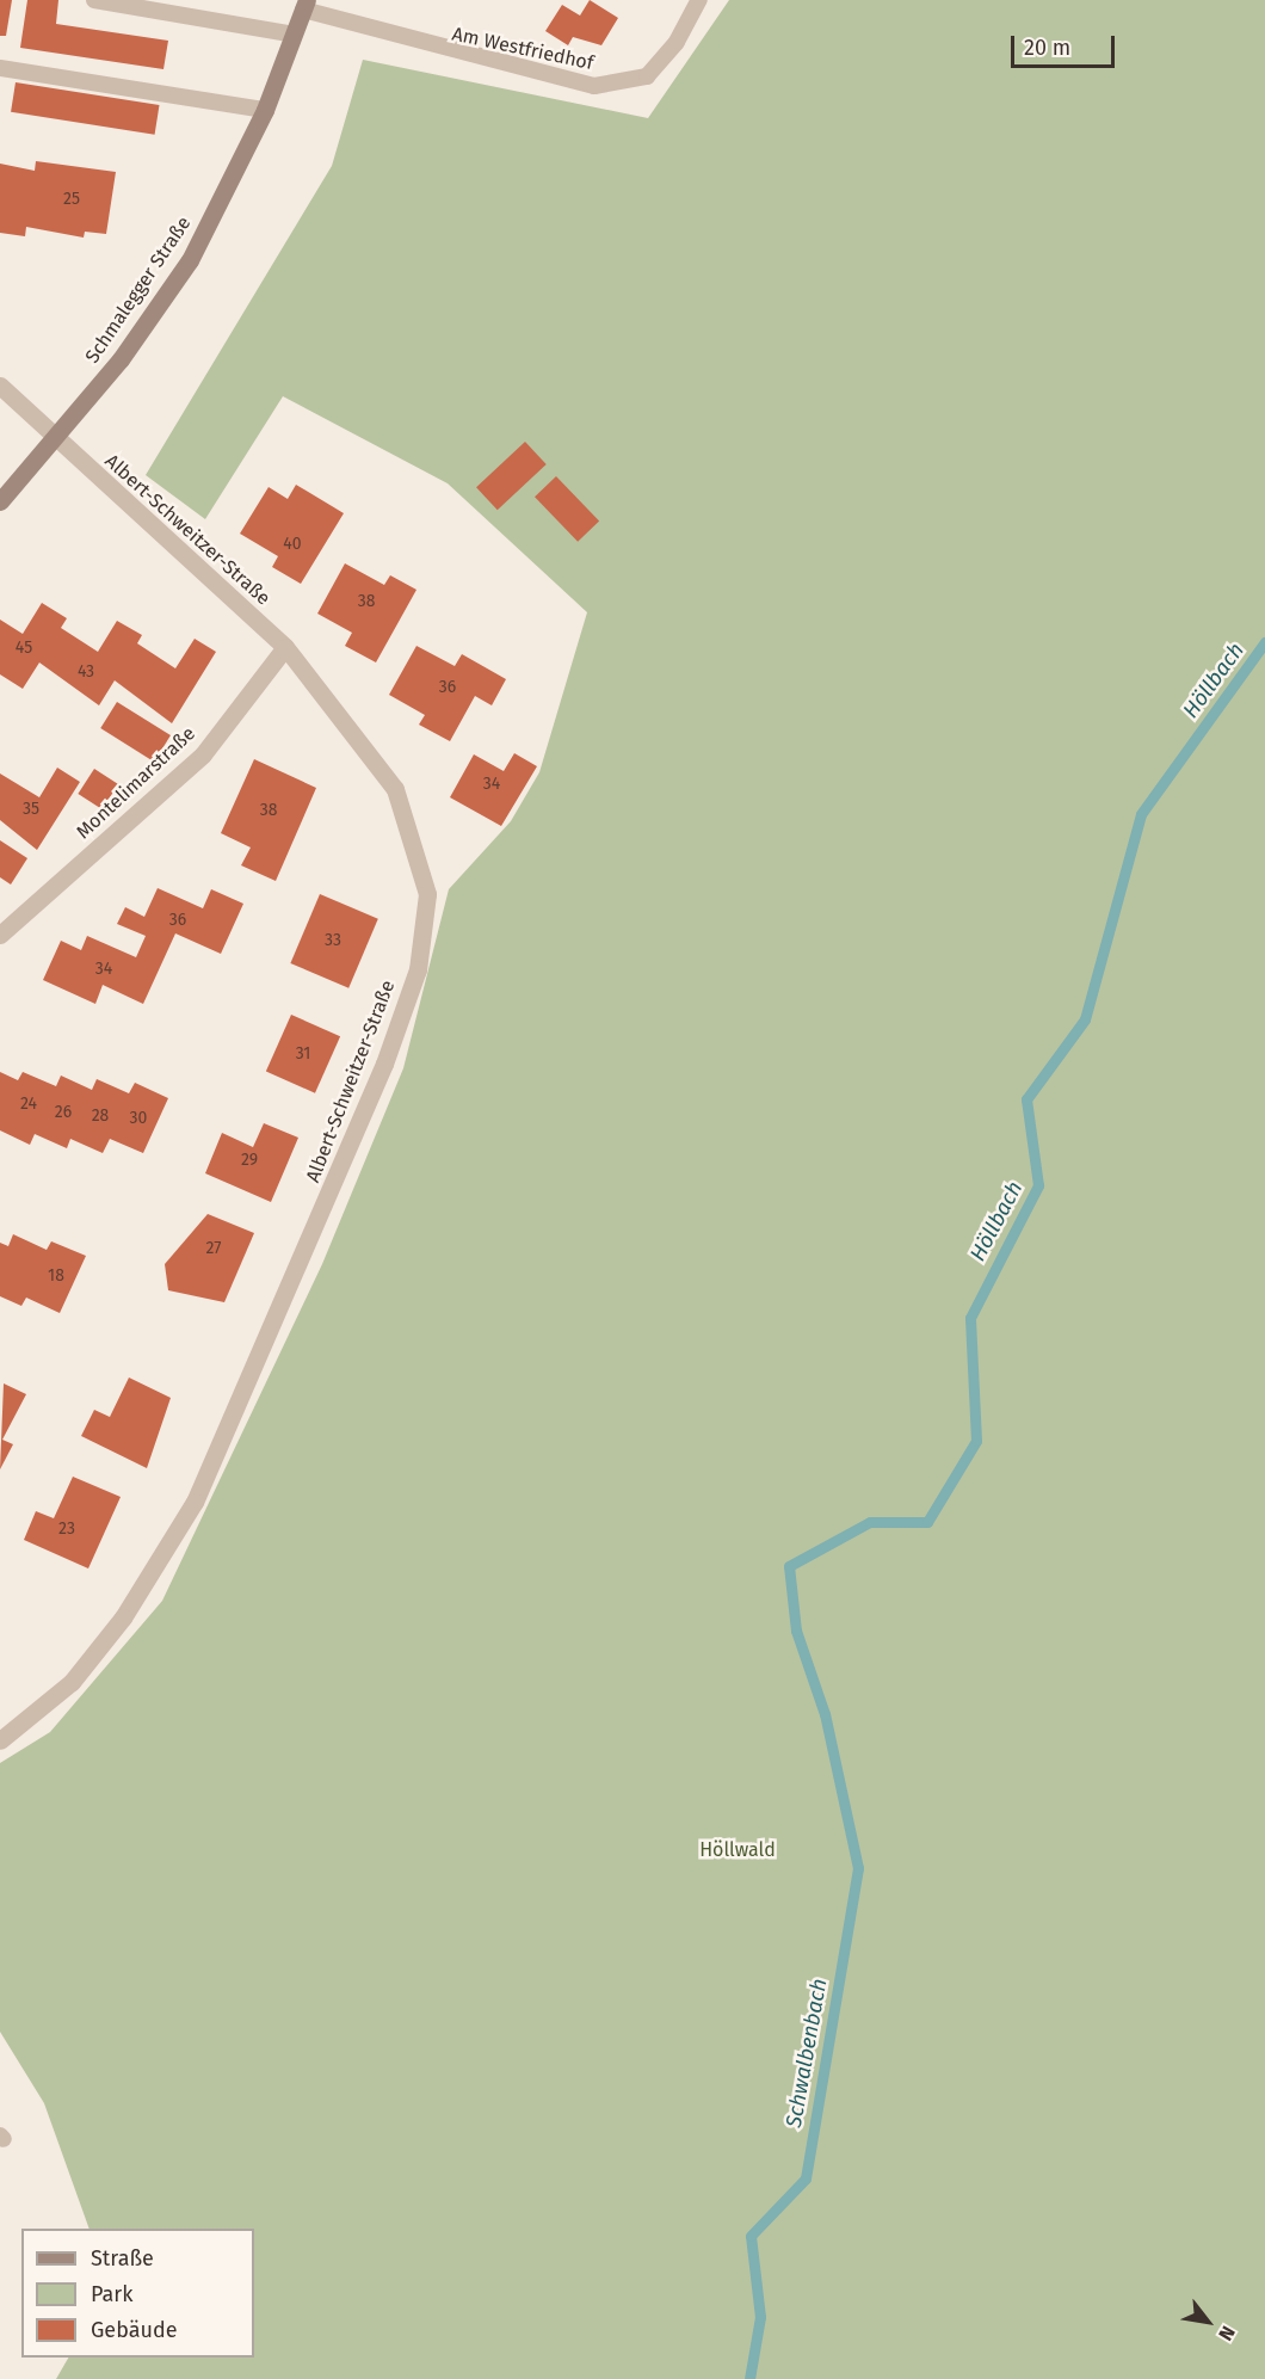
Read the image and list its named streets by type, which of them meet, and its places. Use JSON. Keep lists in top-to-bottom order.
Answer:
{
  "streets": {
    "street": ["Schmalegger Straße", "Albert-Schweitzer-Straße", "Montelimarstraße"],
    "lane": ["Am Westfriedhof"]
  },
  "crossings": [
    ["Am Westfriedhof", "Schmalegger Straße"],
    ["Schmalegger Straße", "Albert-Schweitzer-Straße"],
    ["Albert-Schweitzer-Straße", "Montelimarstraße"]
  ],
  "water": ["Höllbach", "Schwalbenbach"],
  "parks": ["Höllwald"],
  "house_numbers": [
    "25",
    "40",
    "38",
    "45",
    "43",
    "36",
    "34",
    "35",
    "38",
    "36",
    "33",
    "34",
    "31",
    "24",
    "26",
    "28",
    "30",
    "29",
    "27",
    "18",
    "23"
  ],
  "legend": ["Straße", "Park", "Gebäude"],
  "scale_bar": "20 m",
  "north": "bottom right"
}
